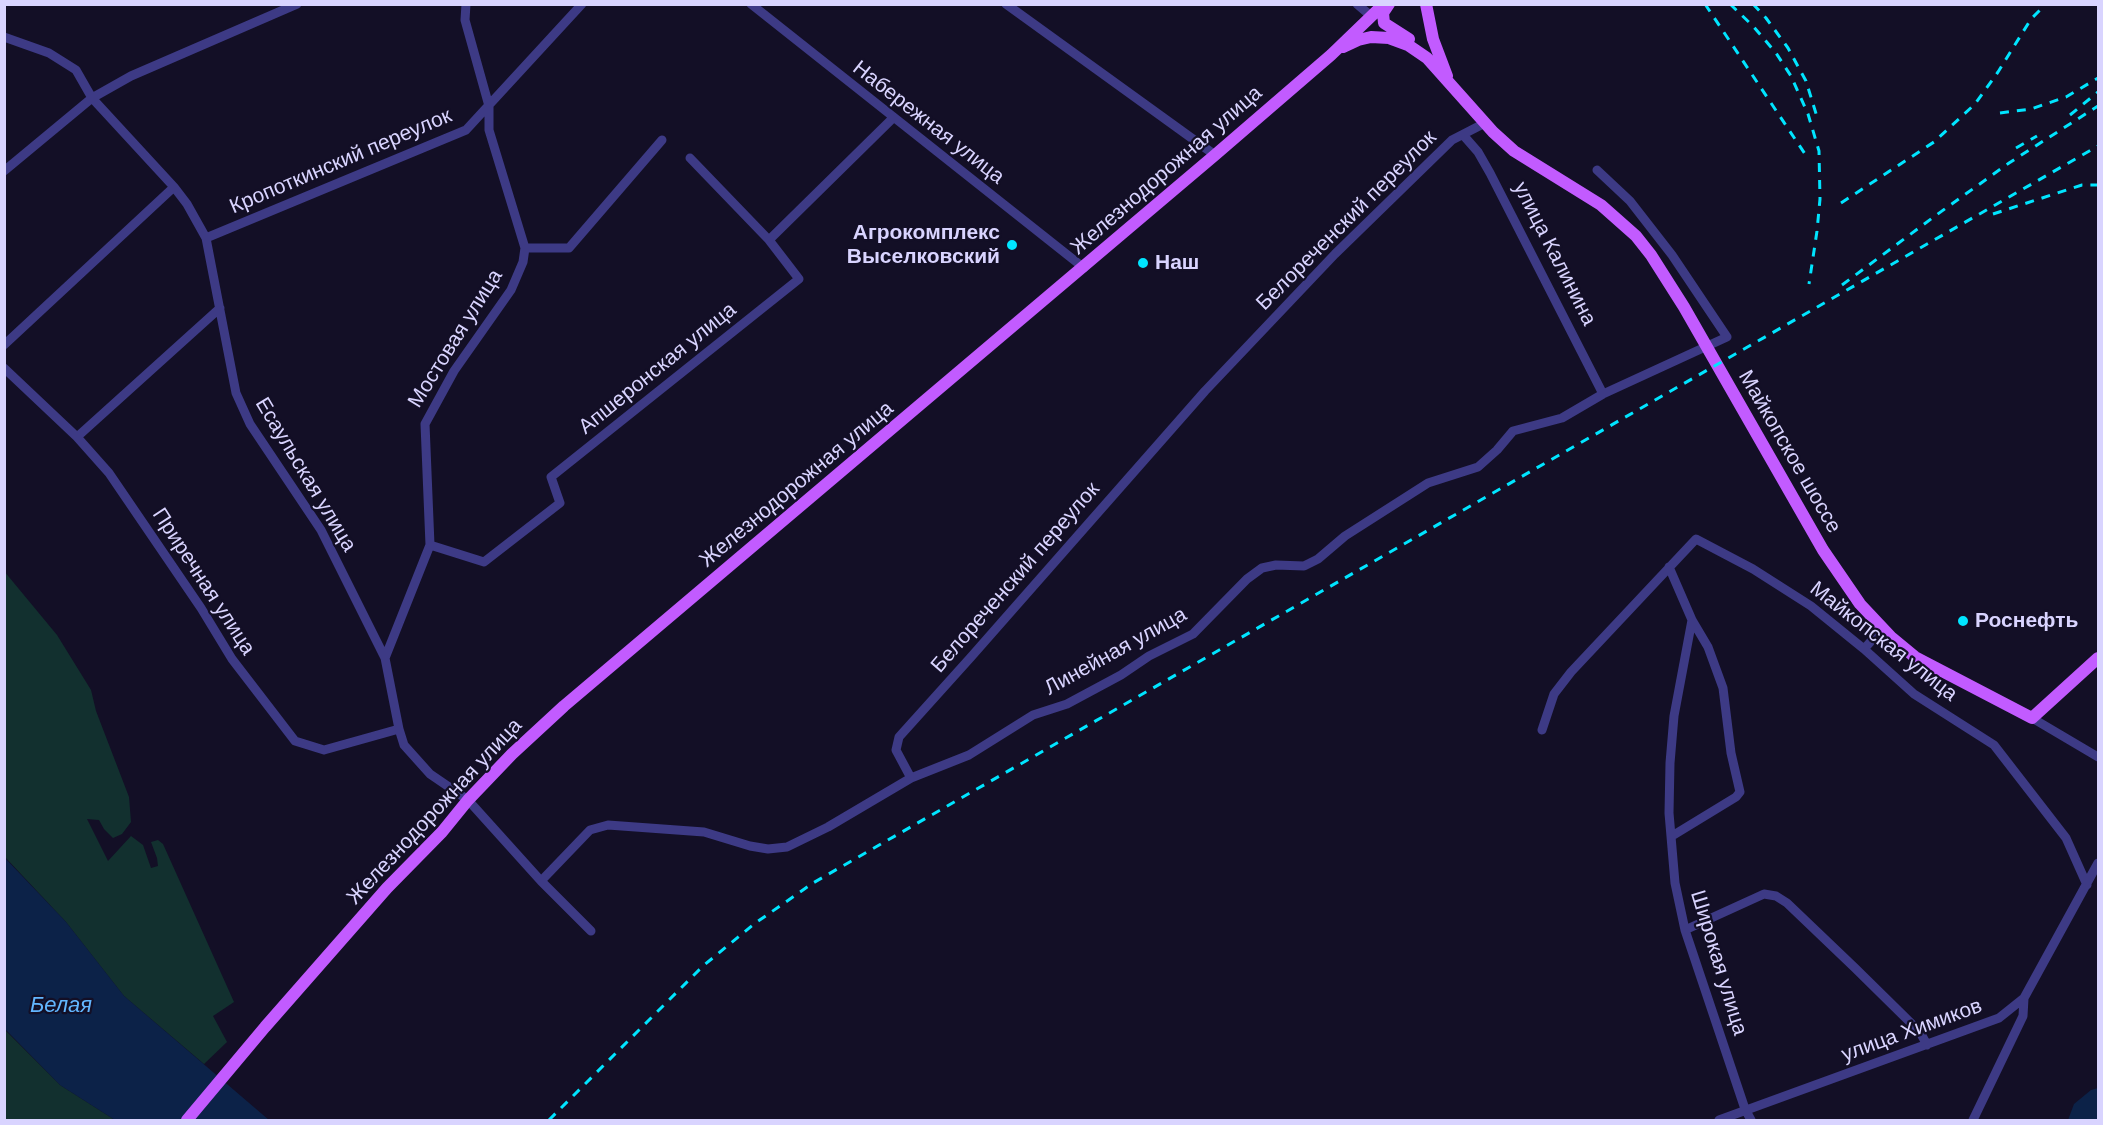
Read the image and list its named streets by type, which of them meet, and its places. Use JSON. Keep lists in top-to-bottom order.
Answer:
{
  "streets": {
    "main road": ["Железнодорожная улица", "Майкопское шоссе"],
    "street": [
      "Набережная улица",
      "Кропоткинский переулок",
      "Белореченский переулок",
      "улица Калинина",
      "Мостовая улица",
      "Апшеронская улица",
      "Есаульская улица",
      "Приречная улица",
      "Майкопская улица",
      "Линейная улица",
      "Широкая улица",
      "улица Химиков"
    ]
  },
  "crossings": [
    ["Набережная улица", "Железнодорожная улица"],
    ["Кропоткинский переулок", "Есаульская улица"],
    ["Железнодорожная улица", "Есаульская улица"],
    ["Белореченский переулок", "улица Калинина"],
    ["Белореченский переулок", "Майкопское шоссе"],
    ["Белореченский переулок", "Линейная улица"],
    ["улица Калинина", "Линейная улица"],
    ["Мостовая улица", "Апшеронская улица"],
    ["Мостовая улица", "Есаульская улица"],
    ["Есаульская улица", "Приречная улица"],
    ["Майкопская улица", "улица Химиков"],
    ["Широкая улица", "улица Химиков"]
  ],
  "water": ["Белая"],
  "places": ["Агрокомплекс Выселковский", "Наш", "Роснефть"]
}
